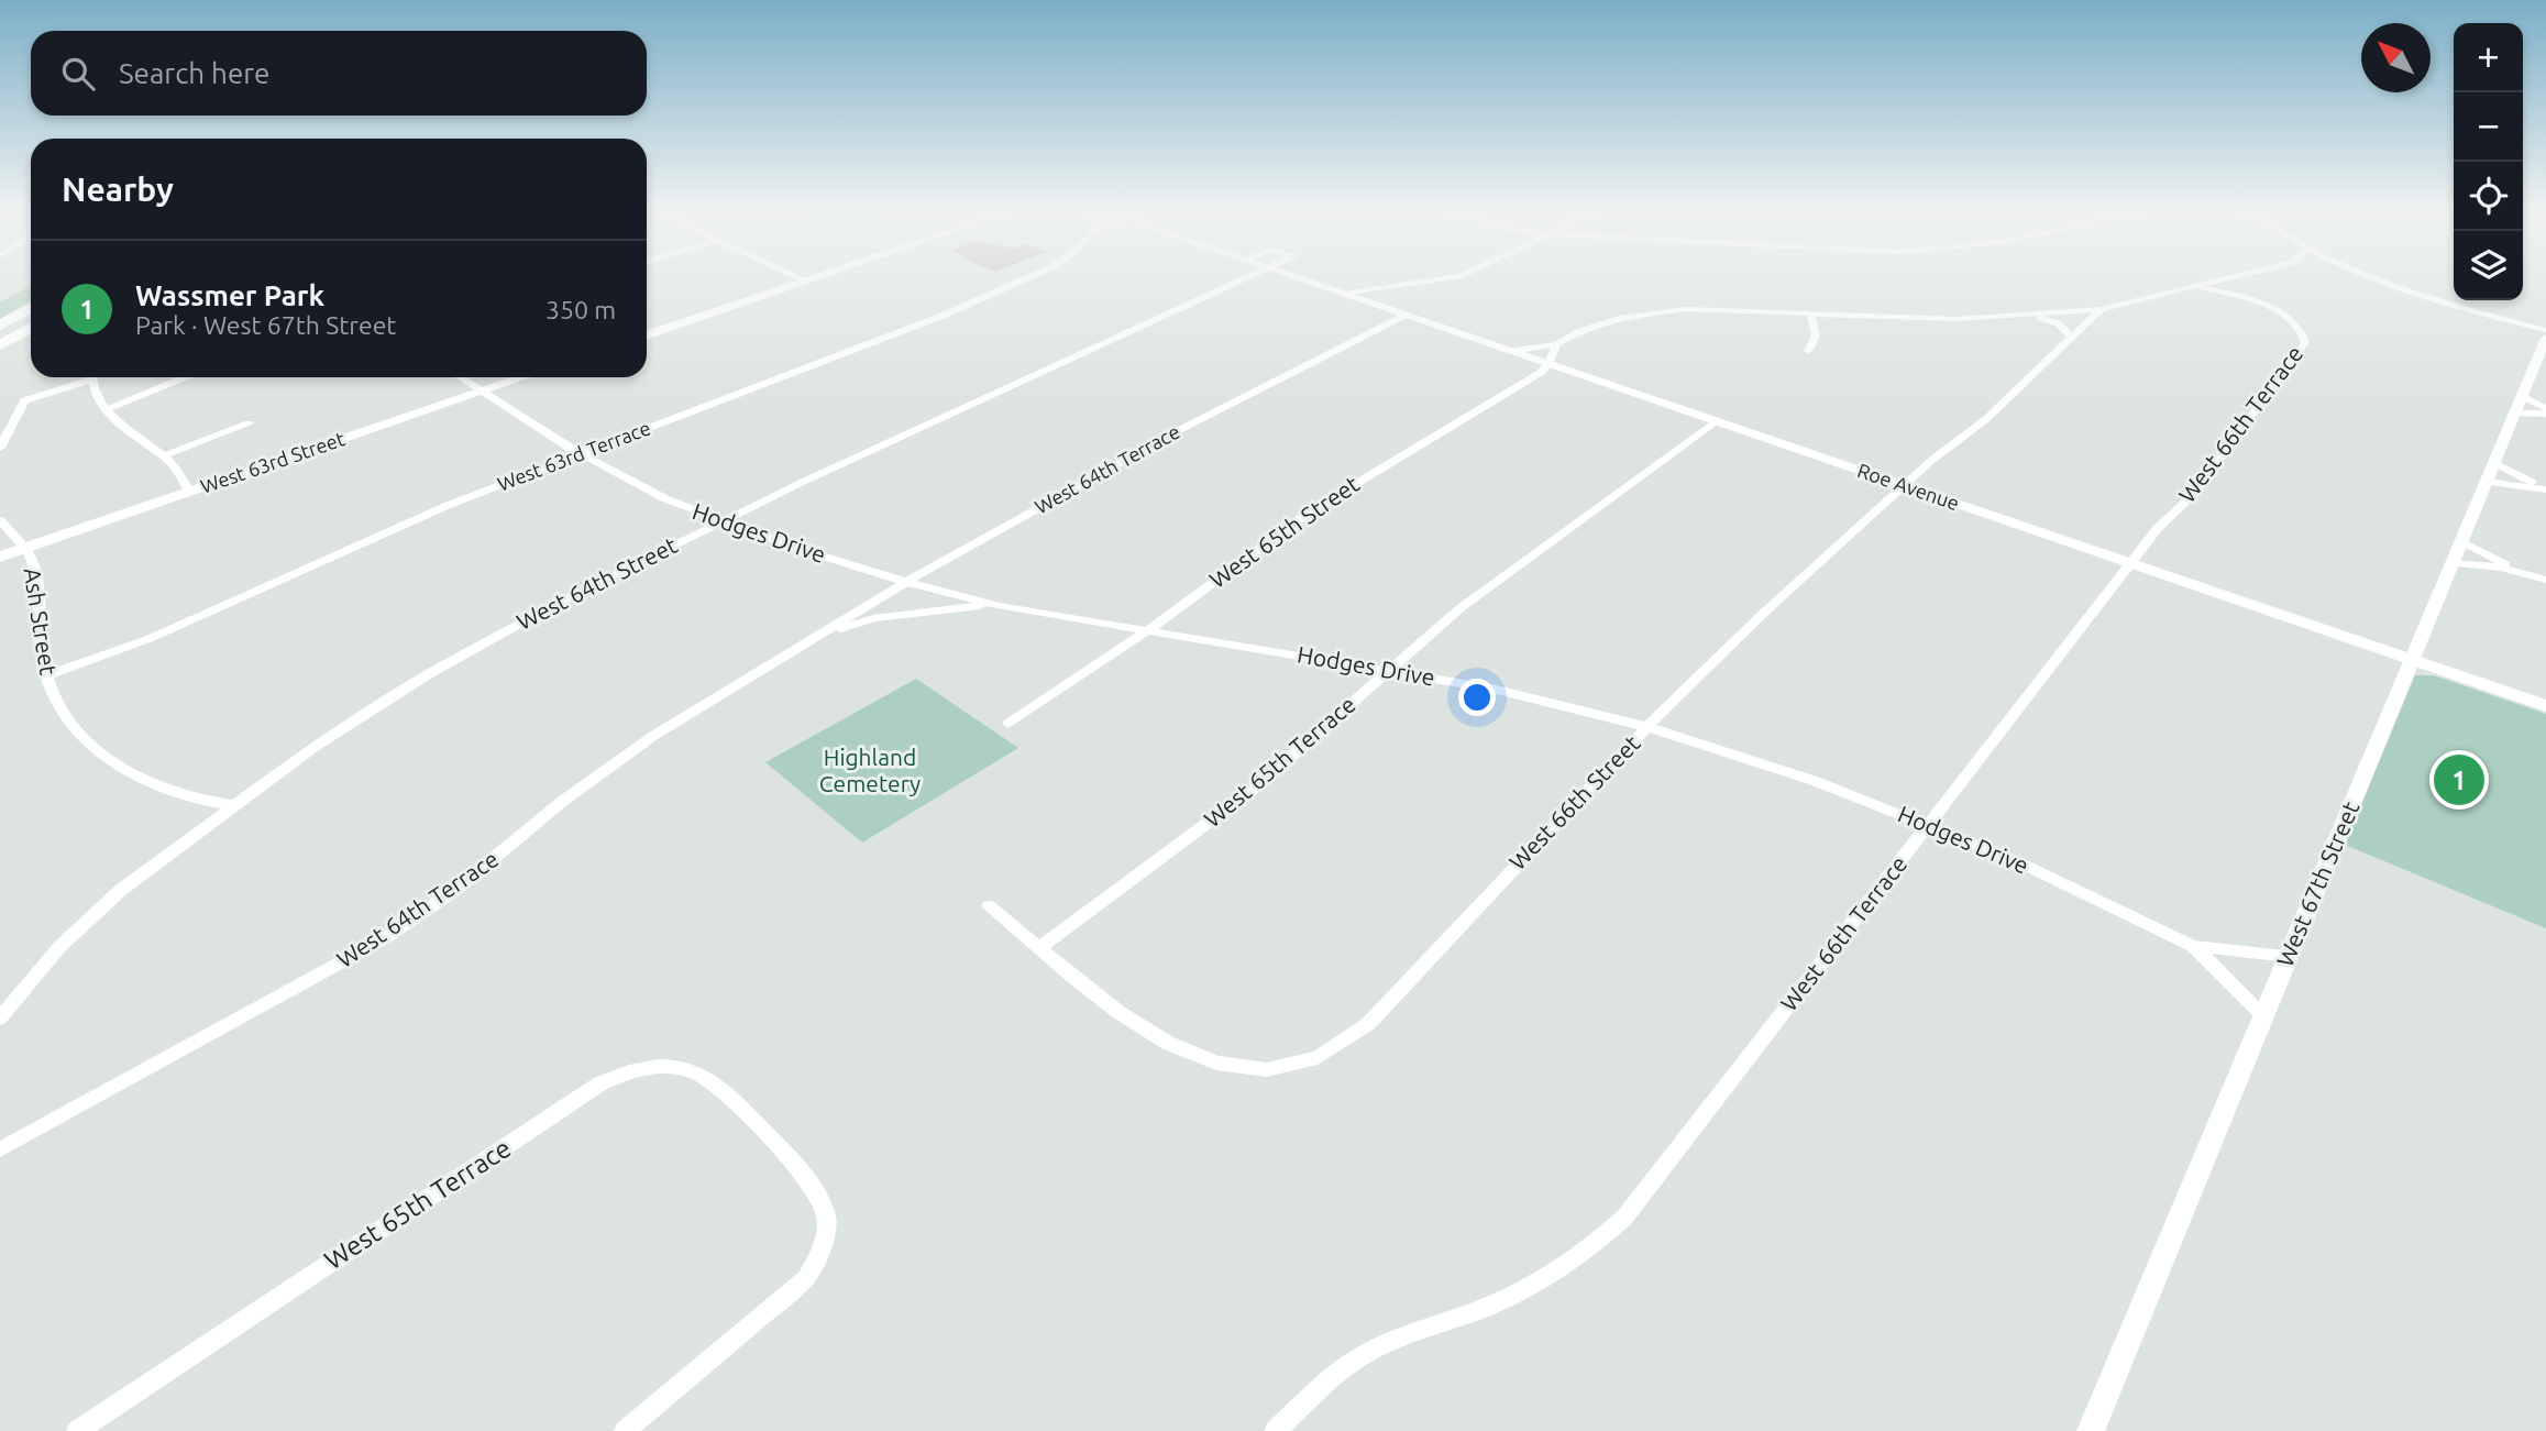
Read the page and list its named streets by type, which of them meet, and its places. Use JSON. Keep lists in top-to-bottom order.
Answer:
{
  "streets": {
    "main road": ["West 63rd Street", "Roe Avenue"],
    "street": [
      "West 66th Terrace",
      "West 63rd Terrace",
      "West 64th Terrace",
      "West 65th Street",
      "Hodges Drive",
      "West 64th Street",
      "Ash Street",
      "West 65th Terrace",
      "West 66th Street",
      "West 67th Street"
    ]
  },
  "crossings": [
    ["West 66th Terrace", "Roe Avenue"],
    ["West 66th Terrace", "Hodges Drive"],
    ["West 63rd Terrace", "Hodges Drive"],
    ["West 63rd Terrace", "Ash Street"],
    ["West 63rd Street", "Hodges Drive"],
    ["West 63rd Street", "Ash Street"],
    ["West 64th Terrace", "Roe Avenue"],
    ["West 64th Terrace", "Hodges Drive"],
    ["Roe Avenue", "West 65th Street"],
    ["Roe Avenue", "West 65th Terrace"],
    ["Roe Avenue", "West 66th Street"],
    ["Roe Avenue", "West 67th Street"],
    ["West 65th Street", "Hodges Drive"],
    ["Hodges Drive", "West 64th Street"],
    ["Hodges Drive", "West 65th Terrace"],
    ["Hodges Drive", "West 66th Street"],
    ["Hodges Drive", "West 67th Street"],
    ["West 64th Street", "Ash Street"],
    ["West 65th Terrace", "West 66th Street"]
  ],
  "parks": ["Highland Cemetery"],
  "north": "top left",
  "page": {
    "map_buttons": ["+", "−"],
    "search": "Search here",
    "heading": "Nearby",
    "list": [
      {
        "mark": "1",
        "name": "Wassmer Park",
        "note": "Park · West 67th Street",
        "value": "350 m"
      }
    ],
    "pins": "1"
  }
}
